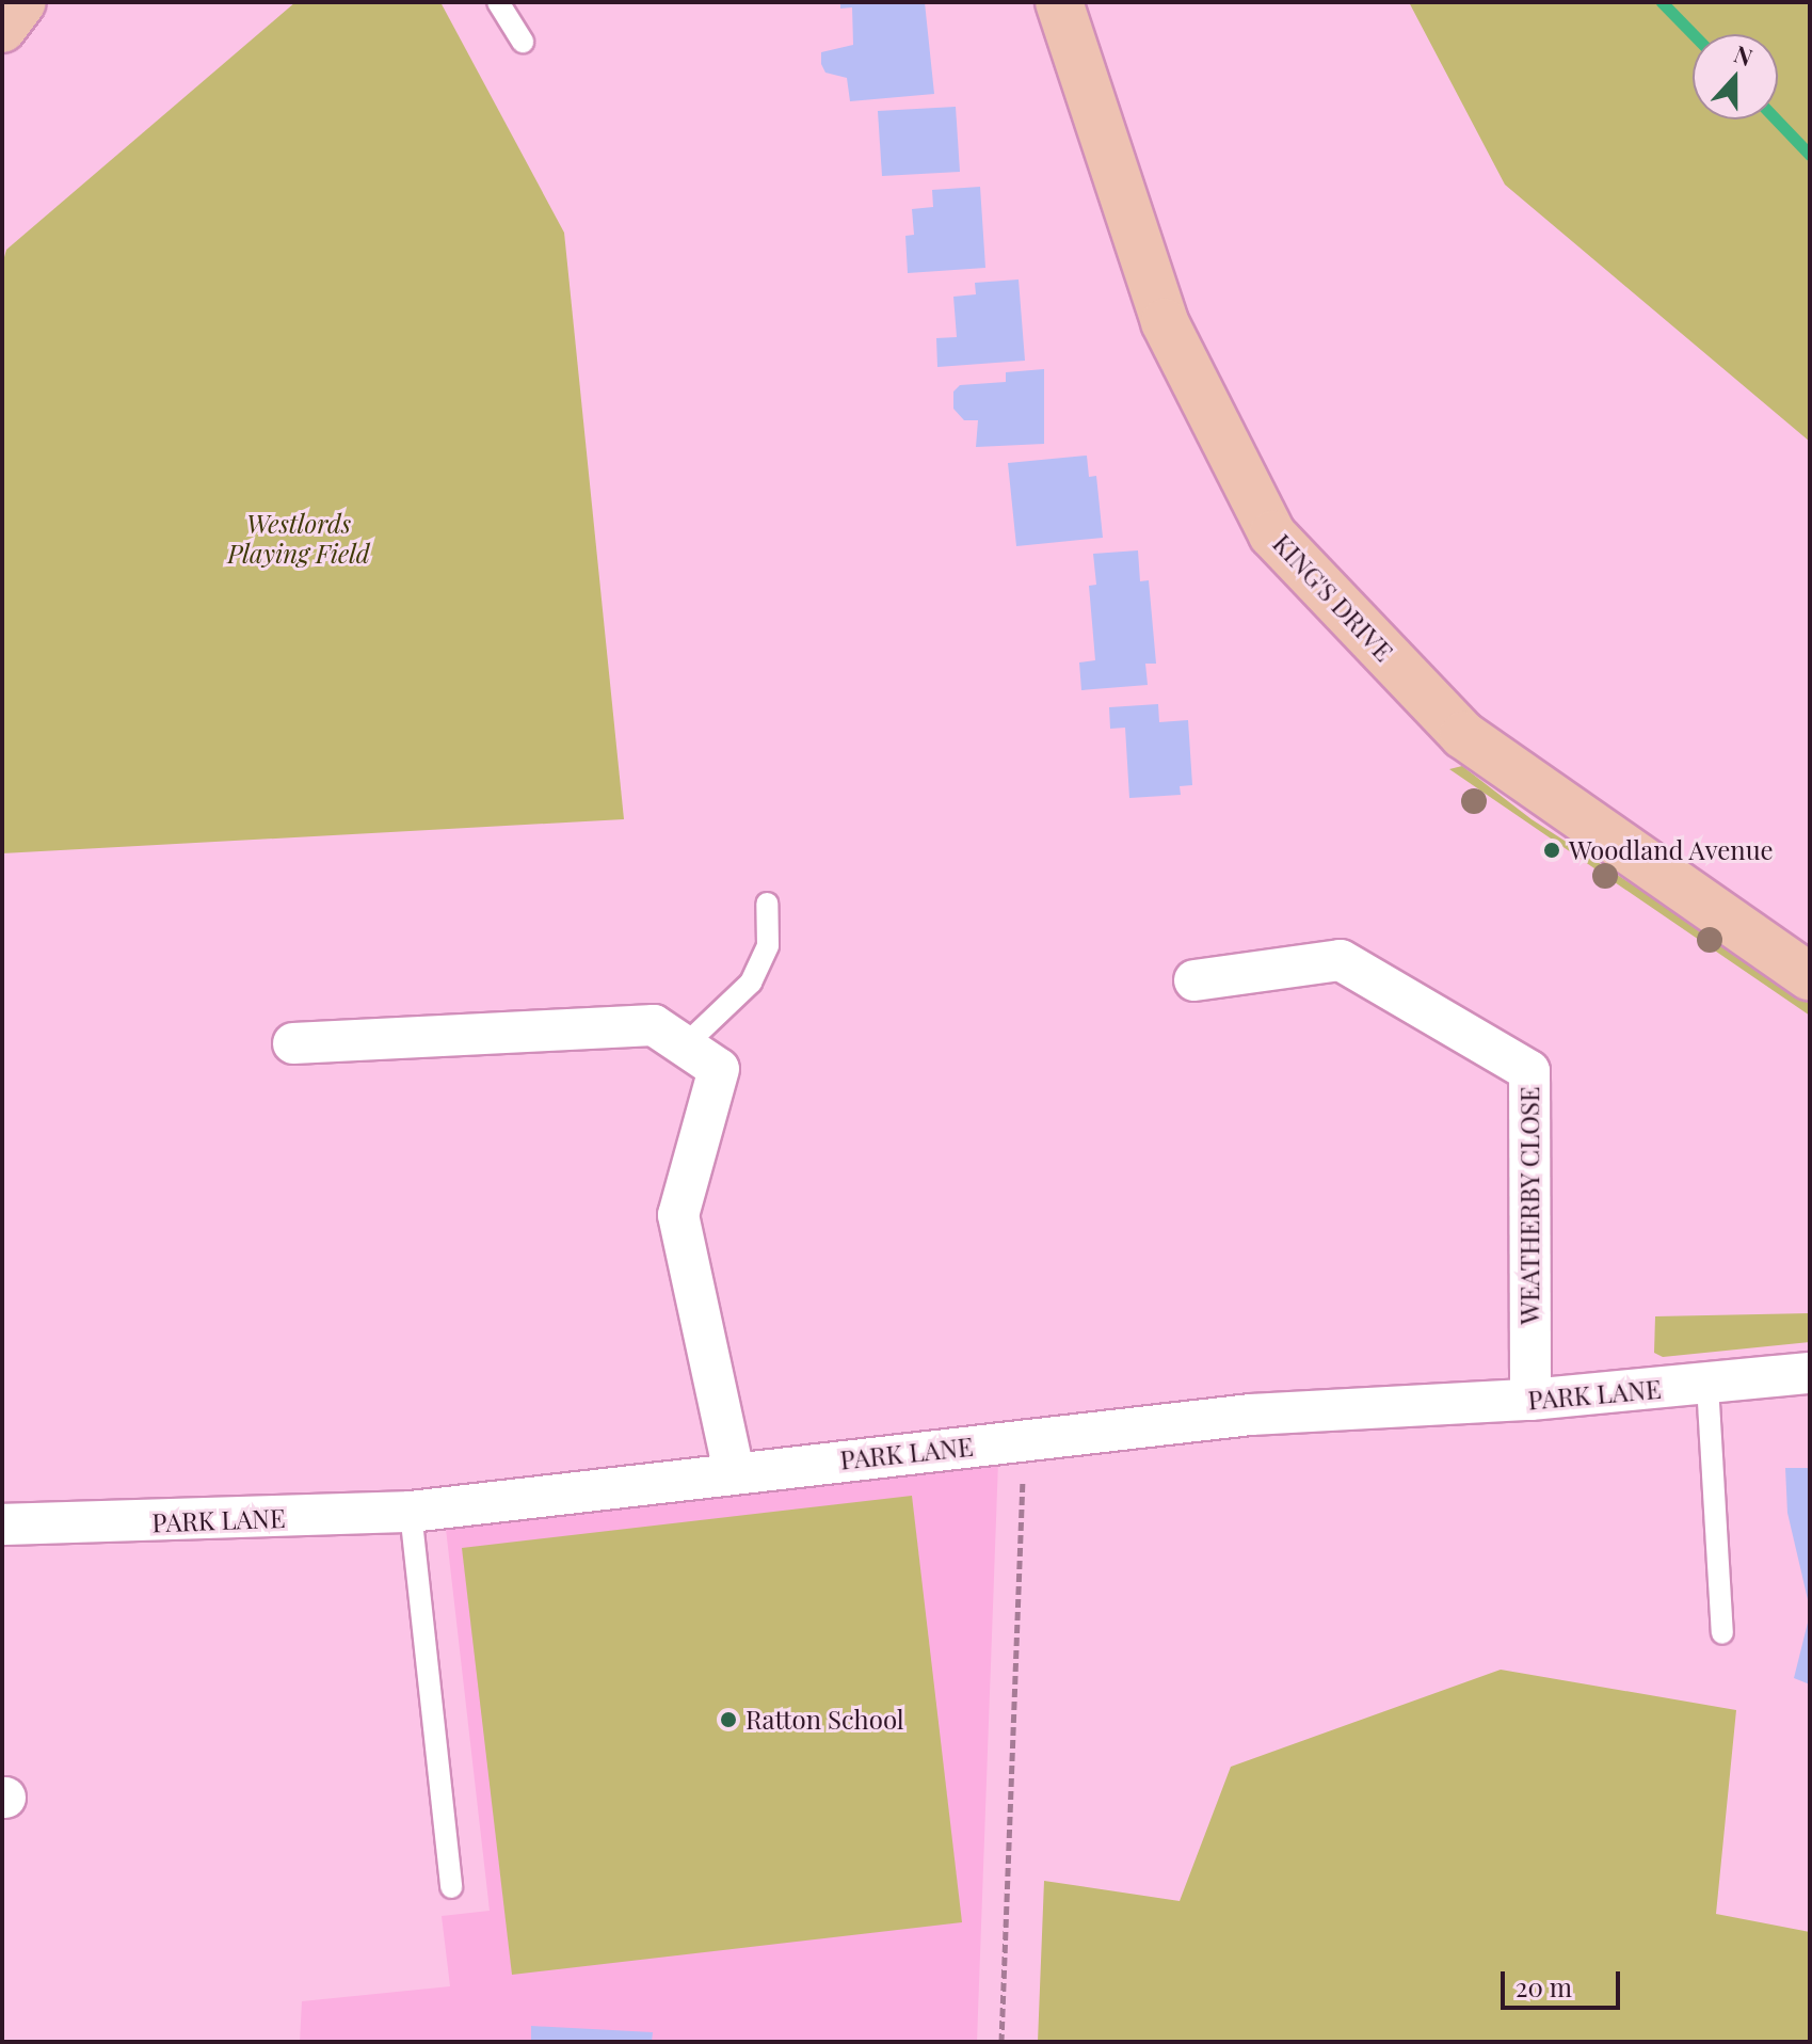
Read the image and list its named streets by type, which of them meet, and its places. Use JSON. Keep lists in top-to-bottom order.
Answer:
{
  "streets": {
    "main road": ["KING'S DRIVE"],
    "street": ["WEATHERBY CLOSE", "PARK LANE"]
  },
  "crossings": [
    ["WEATHERBY CLOSE", "PARK LANE"]
  ],
  "parks": ["Westlords Playing Field"],
  "places": ["Woodland Avenue", "Ratton School"],
  "scale_bar": "20 m",
  "north": "top"
}
